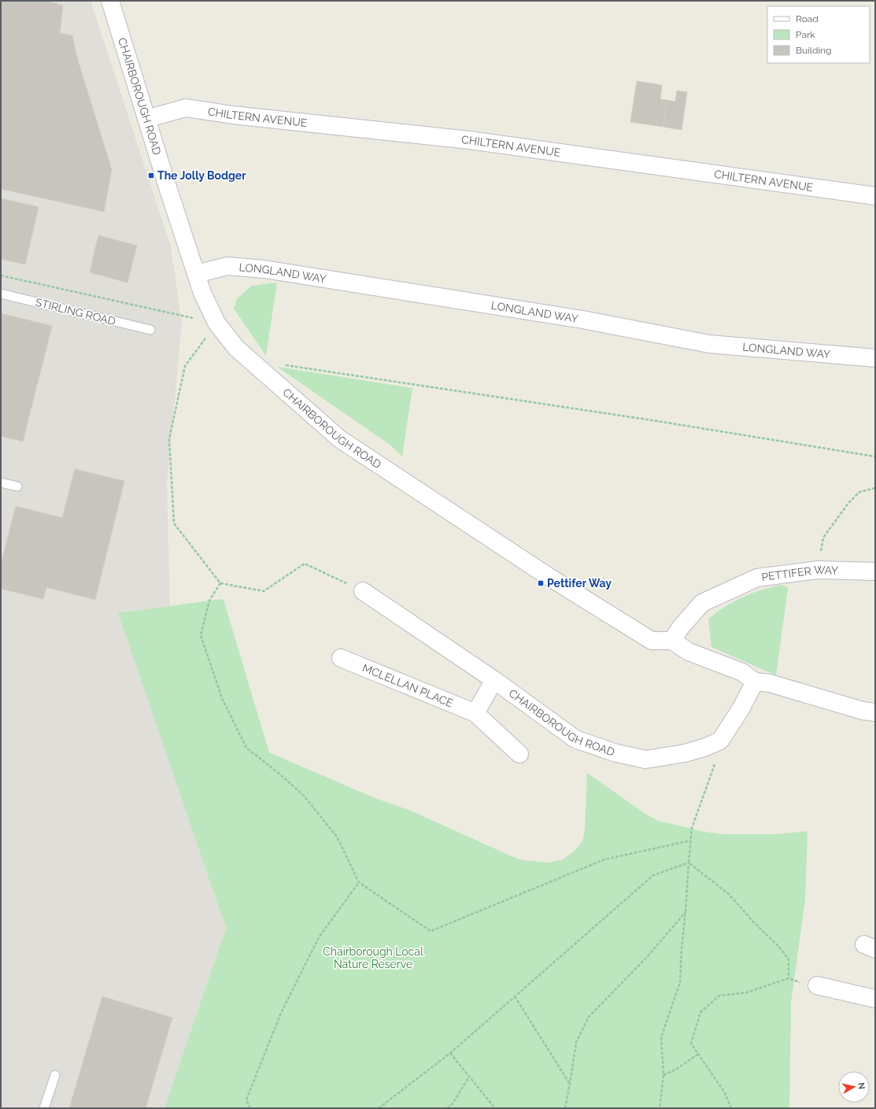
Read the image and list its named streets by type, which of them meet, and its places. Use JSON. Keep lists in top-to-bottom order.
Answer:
{
  "streets": {
    "street": [
      "CHAIRBOROUGH ROAD",
      "CHILTERN AVENUE",
      "LONGLAND WAY",
      "PETTIFER WAY",
      "MCLELLAN PLACE"
    ],
    "lane": ["STIRLING ROAD"]
  },
  "crossings": [
    ["CHAIRBOROUGH ROAD", "CHILTERN AVENUE"],
    ["CHAIRBOROUGH ROAD", "LONGLAND WAY"],
    ["CHAIRBOROUGH ROAD", "PETTIFER WAY"]
  ],
  "parks": ["Chairborough Local Nature Reserve"],
  "places": {
    "transit": ["The Jolly Bodger", "Pettifer Way"]
  },
  "legend": ["Road", "Park", "Building"],
  "north": "right"
}
